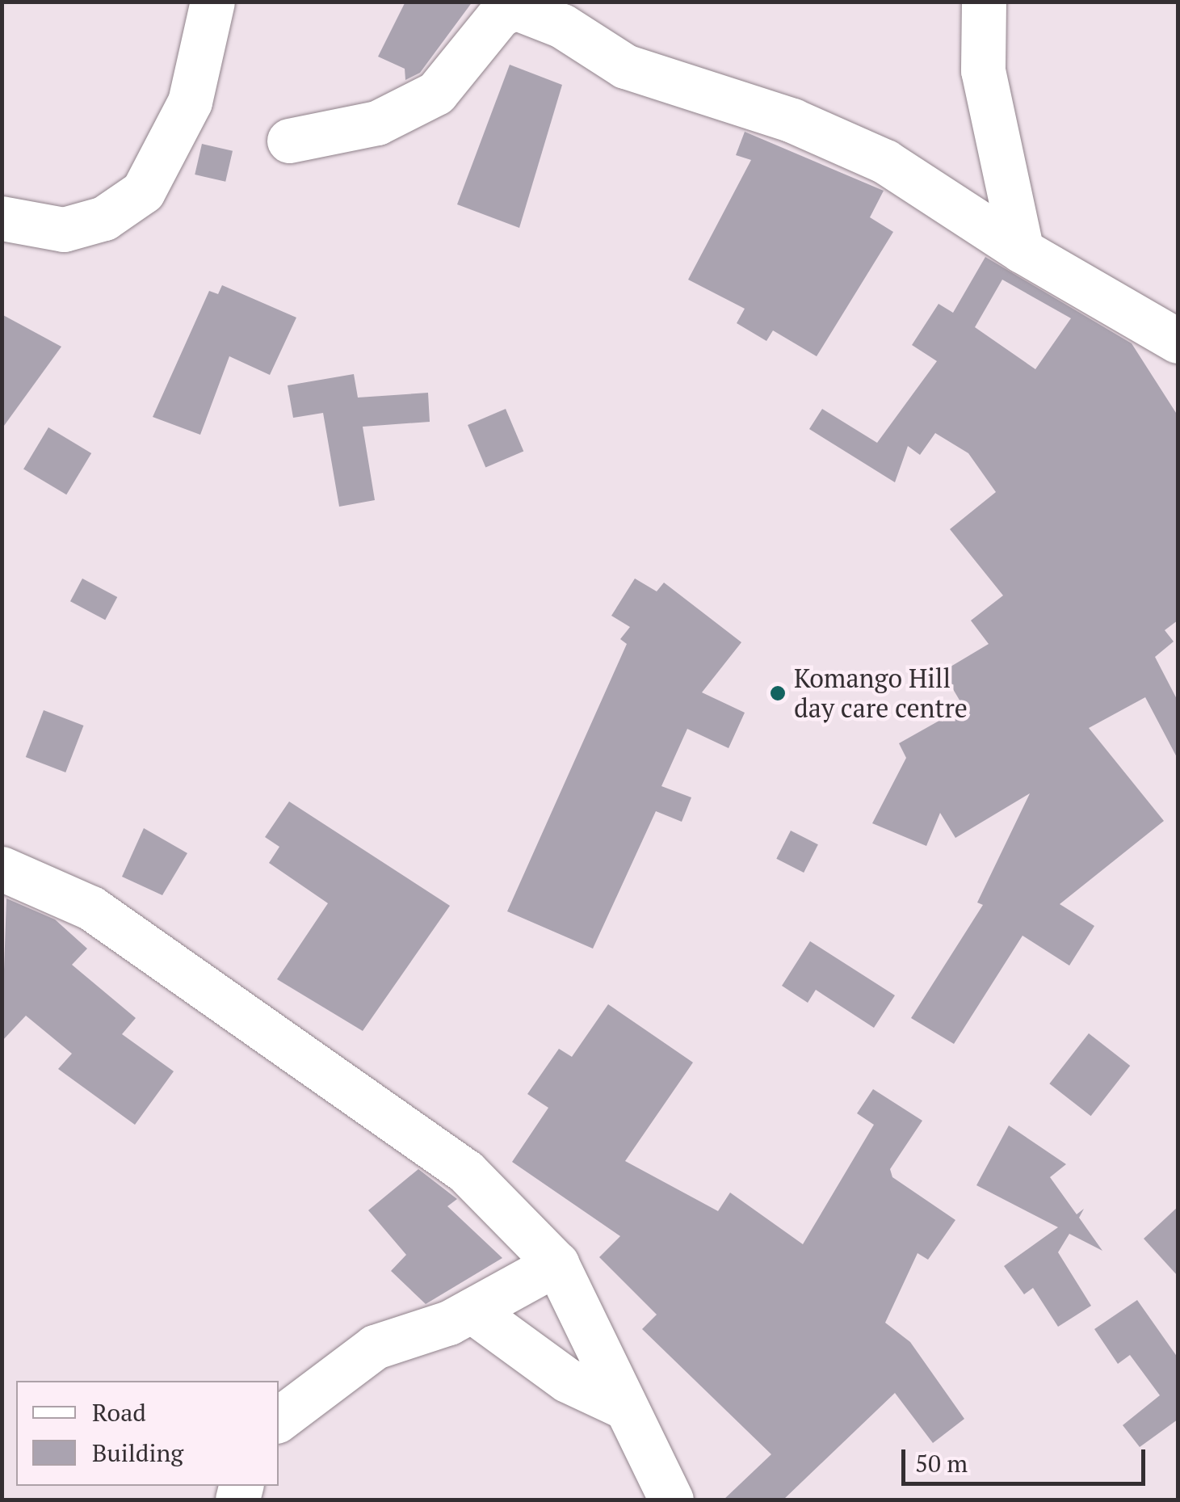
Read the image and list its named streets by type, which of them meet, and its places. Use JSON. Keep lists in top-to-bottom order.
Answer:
{
  "places": ["Komango Hill day care centre"],
  "legend": ["Road", "Building"],
  "scale_bar": "50 m"
}
